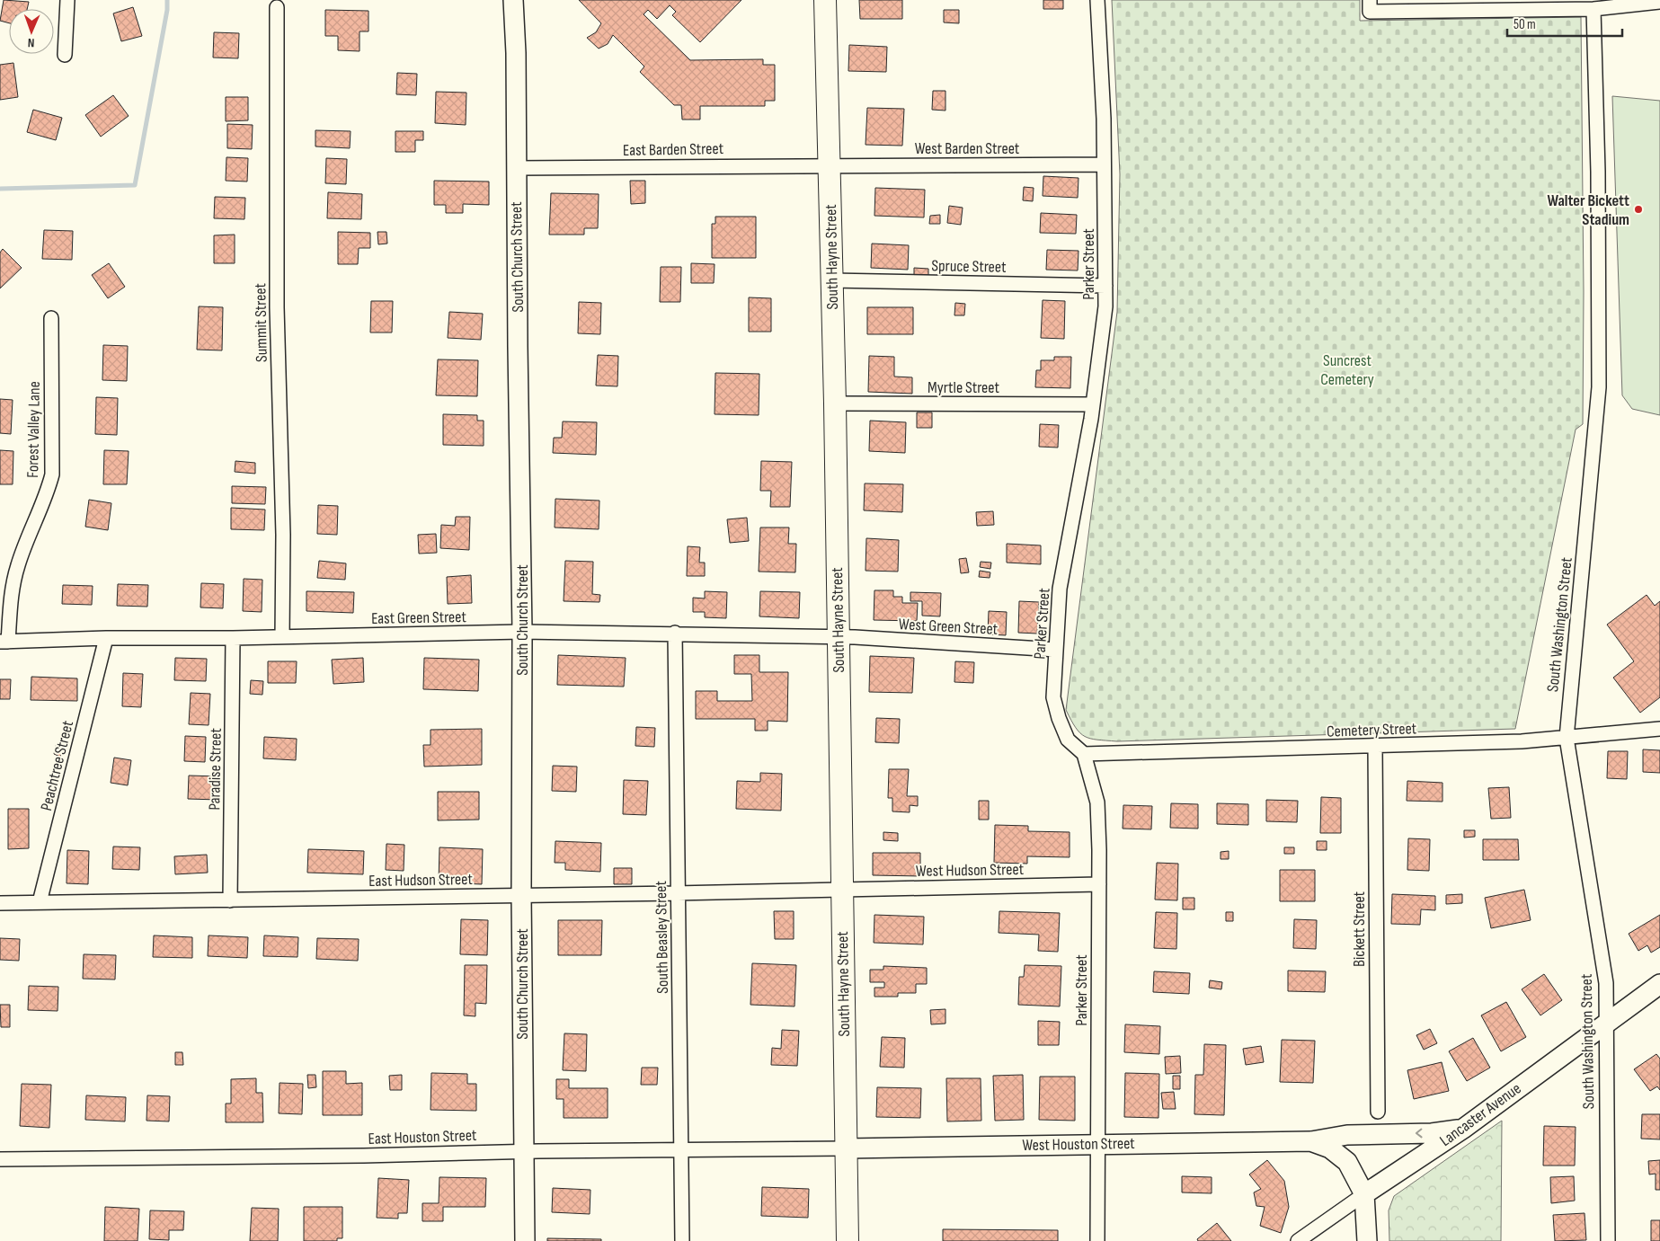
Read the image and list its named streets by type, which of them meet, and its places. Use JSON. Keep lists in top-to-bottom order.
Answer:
{
  "streets": {
    "main road": ["South Hayne Street"],
    "street": [
      "West Barden Street",
      "East Barden Street",
      "South Church Street",
      "Parker Street",
      "Spruce Street",
      "Summit Street",
      "Myrtle Street",
      "Forest Valley Lane",
      "East Green Street",
      "South Washington Street",
      "West Green Street",
      "Cemetery Street",
      "Peachtree Street",
      "Paradise Street",
      "West Hudson Street",
      "East Hudson Street",
      "Bickett Street",
      "South Beasley Street",
      "Lancaster Avenue",
      "East Houston Street",
      "West Houston Street"
    ]
  },
  "crossings": [
    ["West Barden Street", "East Barden Street"],
    ["West Barden Street", "South Hayne Street"],
    ["West Barden Street", "Parker Street"],
    ["East Barden Street", "South Church Street"],
    ["East Barden Street", "South Hayne Street"],
    ["South Church Street", "East Green Street"],
    ["South Church Street", "East Hudson Street"],
    ["South Church Street", "East Houston Street"],
    ["South Hayne Street", "Spruce Street"],
    ["South Hayne Street", "Myrtle Street"],
    ["South Hayne Street", "East Green Street"],
    ["South Hayne Street", "West Green Street"],
    ["South Hayne Street", "West Hudson Street"],
    ["South Hayne Street", "East Hudson Street"],
    ["South Hayne Street", "East Houston Street"],
    ["South Hayne Street", "West Houston Street"],
    ["Parker Street", "Spruce Street"],
    ["Parker Street", "Myrtle Street"],
    ["Parker Street", "West Green Street"],
    ["Parker Street", "Cemetery Street"],
    ["Parker Street", "West Hudson Street"],
    ["Parker Street", "West Houston Street"],
    ["Summit Street", "East Green Street"],
    ["Forest Valley Lane", "East Green Street"],
    ["East Green Street", "West Green Street"],
    ["East Green Street", "Peachtree Street"],
    ["East Green Street", "Paradise Street"],
    ["East Green Street", "South Beasley Street"],
    ["South Washington Street", "Cemetery Street"],
    ["South Washington Street", "Lancaster Avenue"],
    ["Cemetery Street", "Bickett Street"],
    ["Peachtree Street", "East Hudson Street"],
    ["Paradise Street", "East Hudson Street"],
    ["West Hudson Street", "East Hudson Street"],
    ["East Hudson Street", "South Beasley Street"],
    ["South Beasley Street", "East Houston Street"],
    ["Lancaster Avenue", "West Houston Street"],
    ["East Houston Street", "West Houston Street"]
  ],
  "parks": ["Suncrest Cemetery"],
  "places": ["Walter Bickett Stadium"],
  "scale_bar": "50 m",
  "north": "bottom"
}
